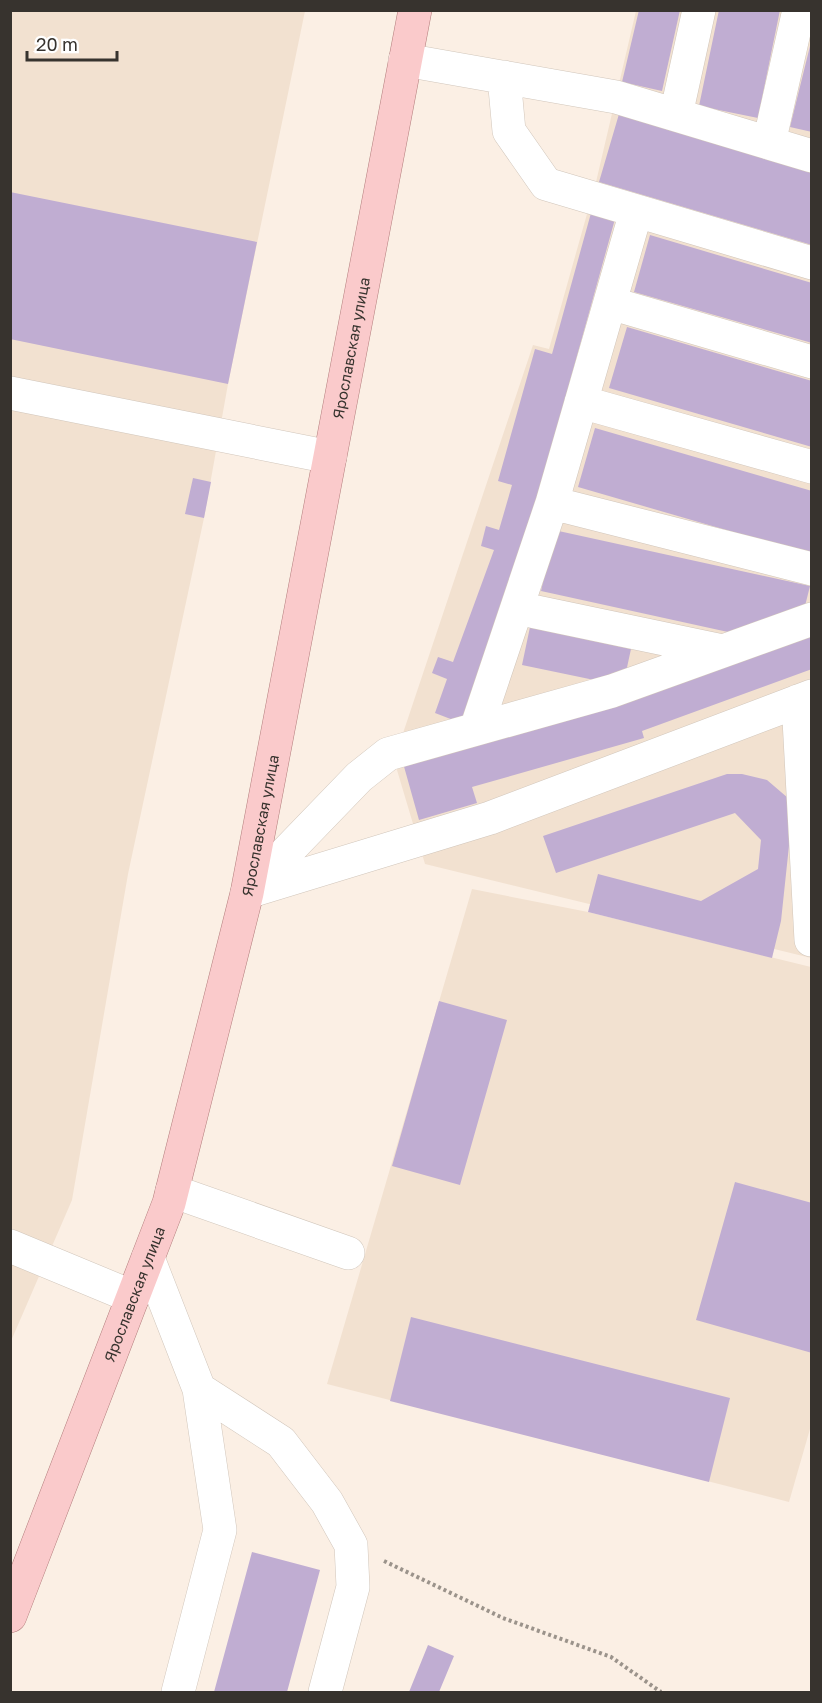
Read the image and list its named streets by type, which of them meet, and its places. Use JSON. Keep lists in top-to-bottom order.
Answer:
{
  "streets": {
    "main road": ["Ярославская улица"]
  },
  "scale_bar": "20 m"
}
